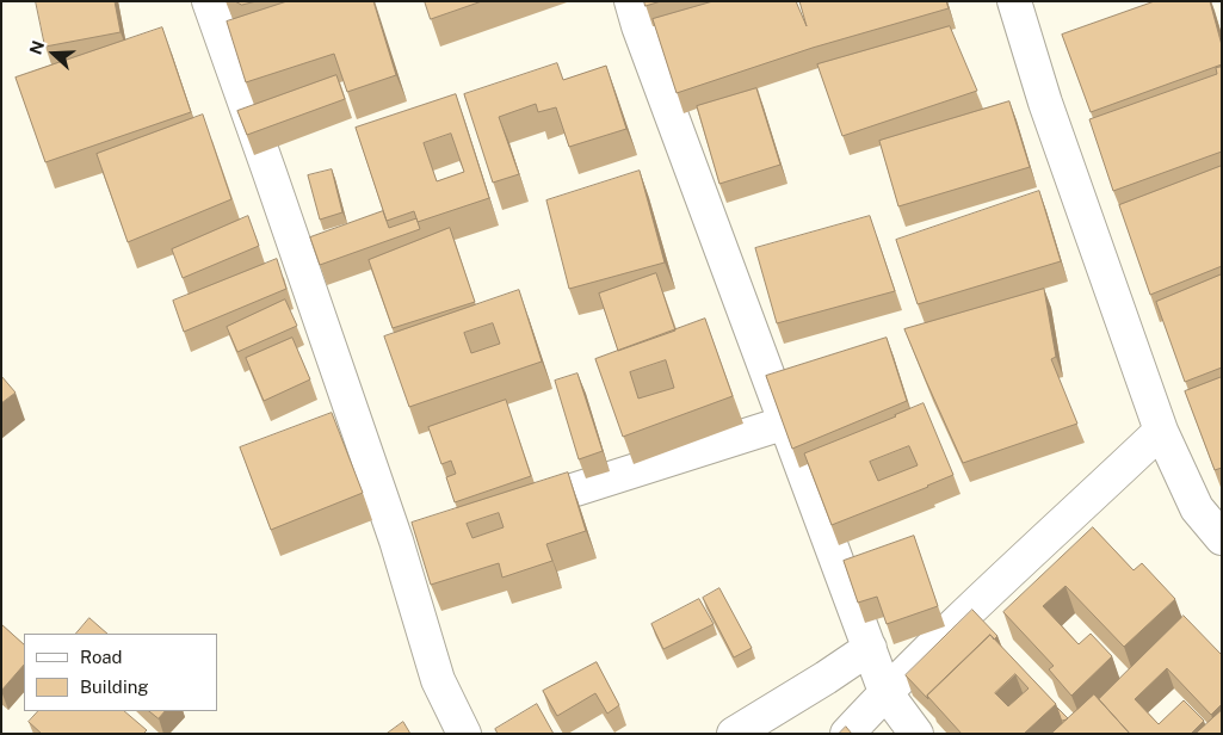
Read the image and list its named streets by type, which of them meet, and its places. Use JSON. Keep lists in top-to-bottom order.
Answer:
{
  "legend": ["Road", "Building"],
  "north": "left"
}
